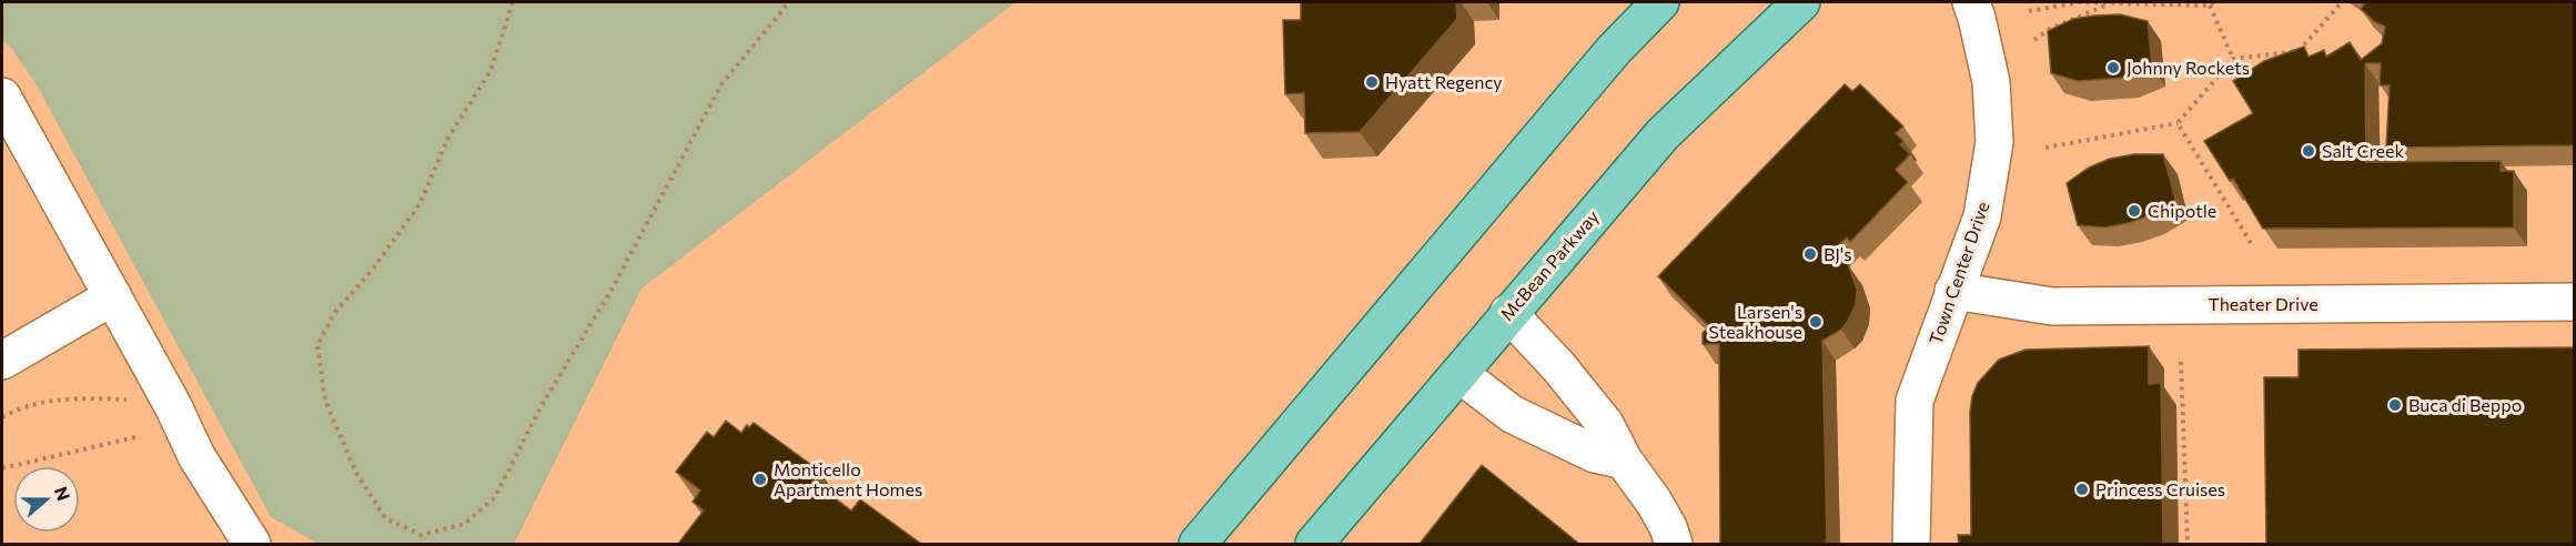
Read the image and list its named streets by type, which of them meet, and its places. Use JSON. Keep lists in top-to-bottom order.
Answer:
{
  "streets": {
    "main road": ["McBean Parkway"],
    "street": ["Town Center Drive", "Theater Drive"]
  },
  "crossings": [
    ["Town Center Drive", "Theater Drive"]
  ],
  "places": [
    "Johnny Rockets",
    "Hyatt Regency",
    "Salt Creek",
    "Chipotle",
    "BJ's",
    "Larsen's Steakhouse",
    "Buca di Beppo",
    "Monticello Apartment Homes",
    "Princess Cruises"
  ],
  "north": "right"
}
